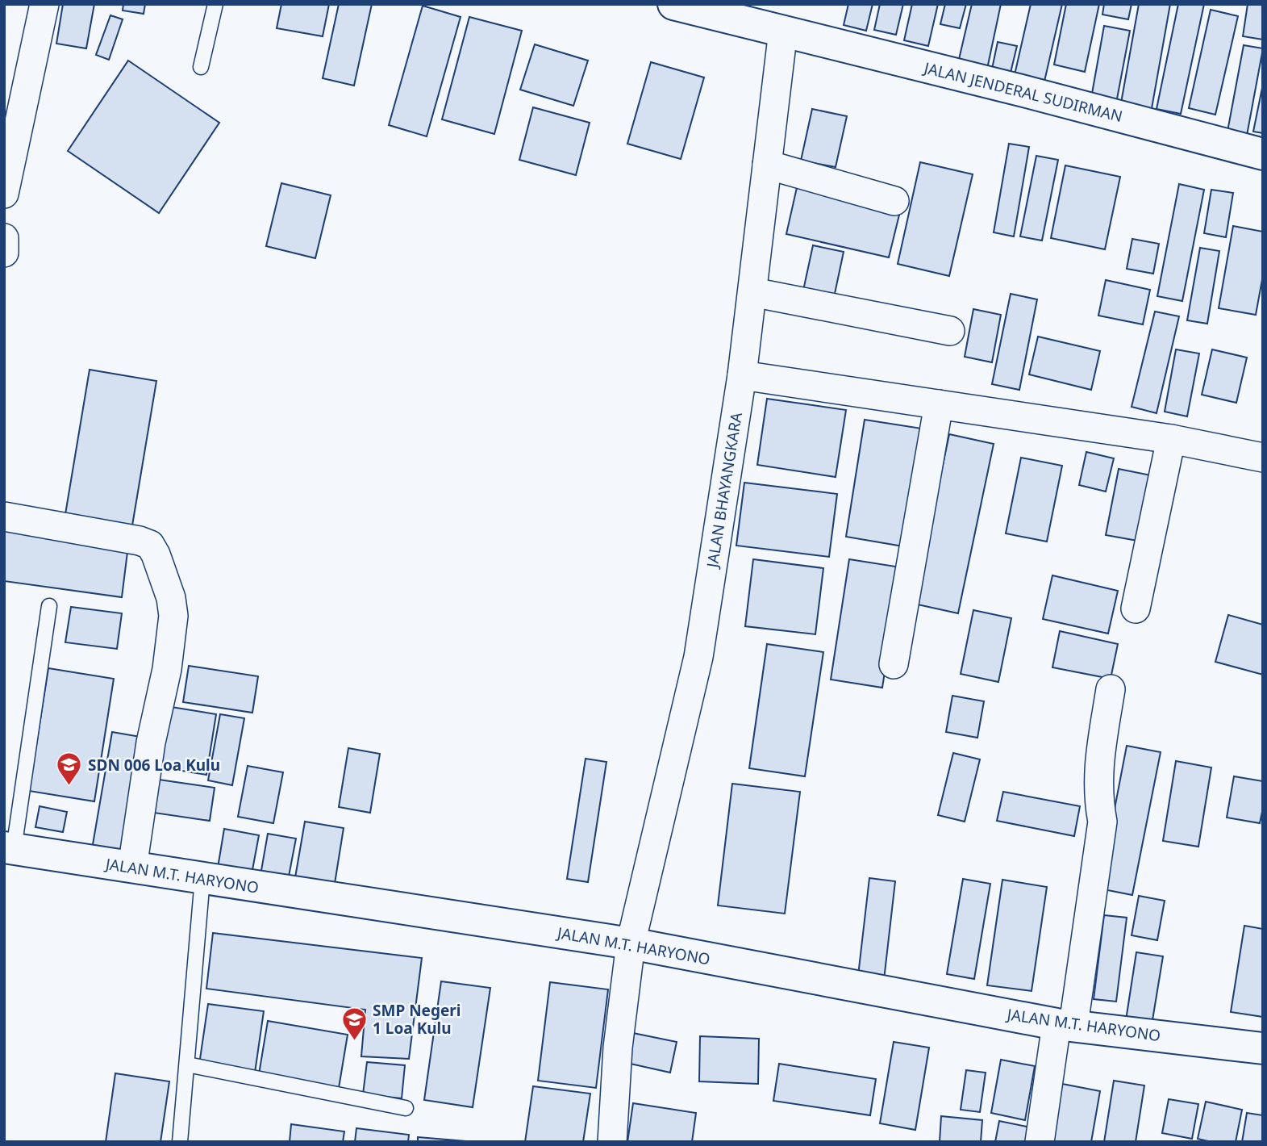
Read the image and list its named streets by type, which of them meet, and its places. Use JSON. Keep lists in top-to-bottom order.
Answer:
{
  "streets": {
    "main road": ["JALAN JENDERAL SUDIRMAN", "JALAN M.T. HARYONO"],
    "street": ["JALAN BHAYANGKARA"]
  },
  "crossings": [
    ["JALAN JENDERAL SUDIRMAN", "JALAN BHAYANGKARA"],
    ["JALAN BHAYANGKARA", "JALAN M.T. HARYONO"]
  ],
  "places": {
    "school or university": ["SDN 006 Loa Kulu", "SMP Negeri 1 Loa Kulu"]
  }
}
